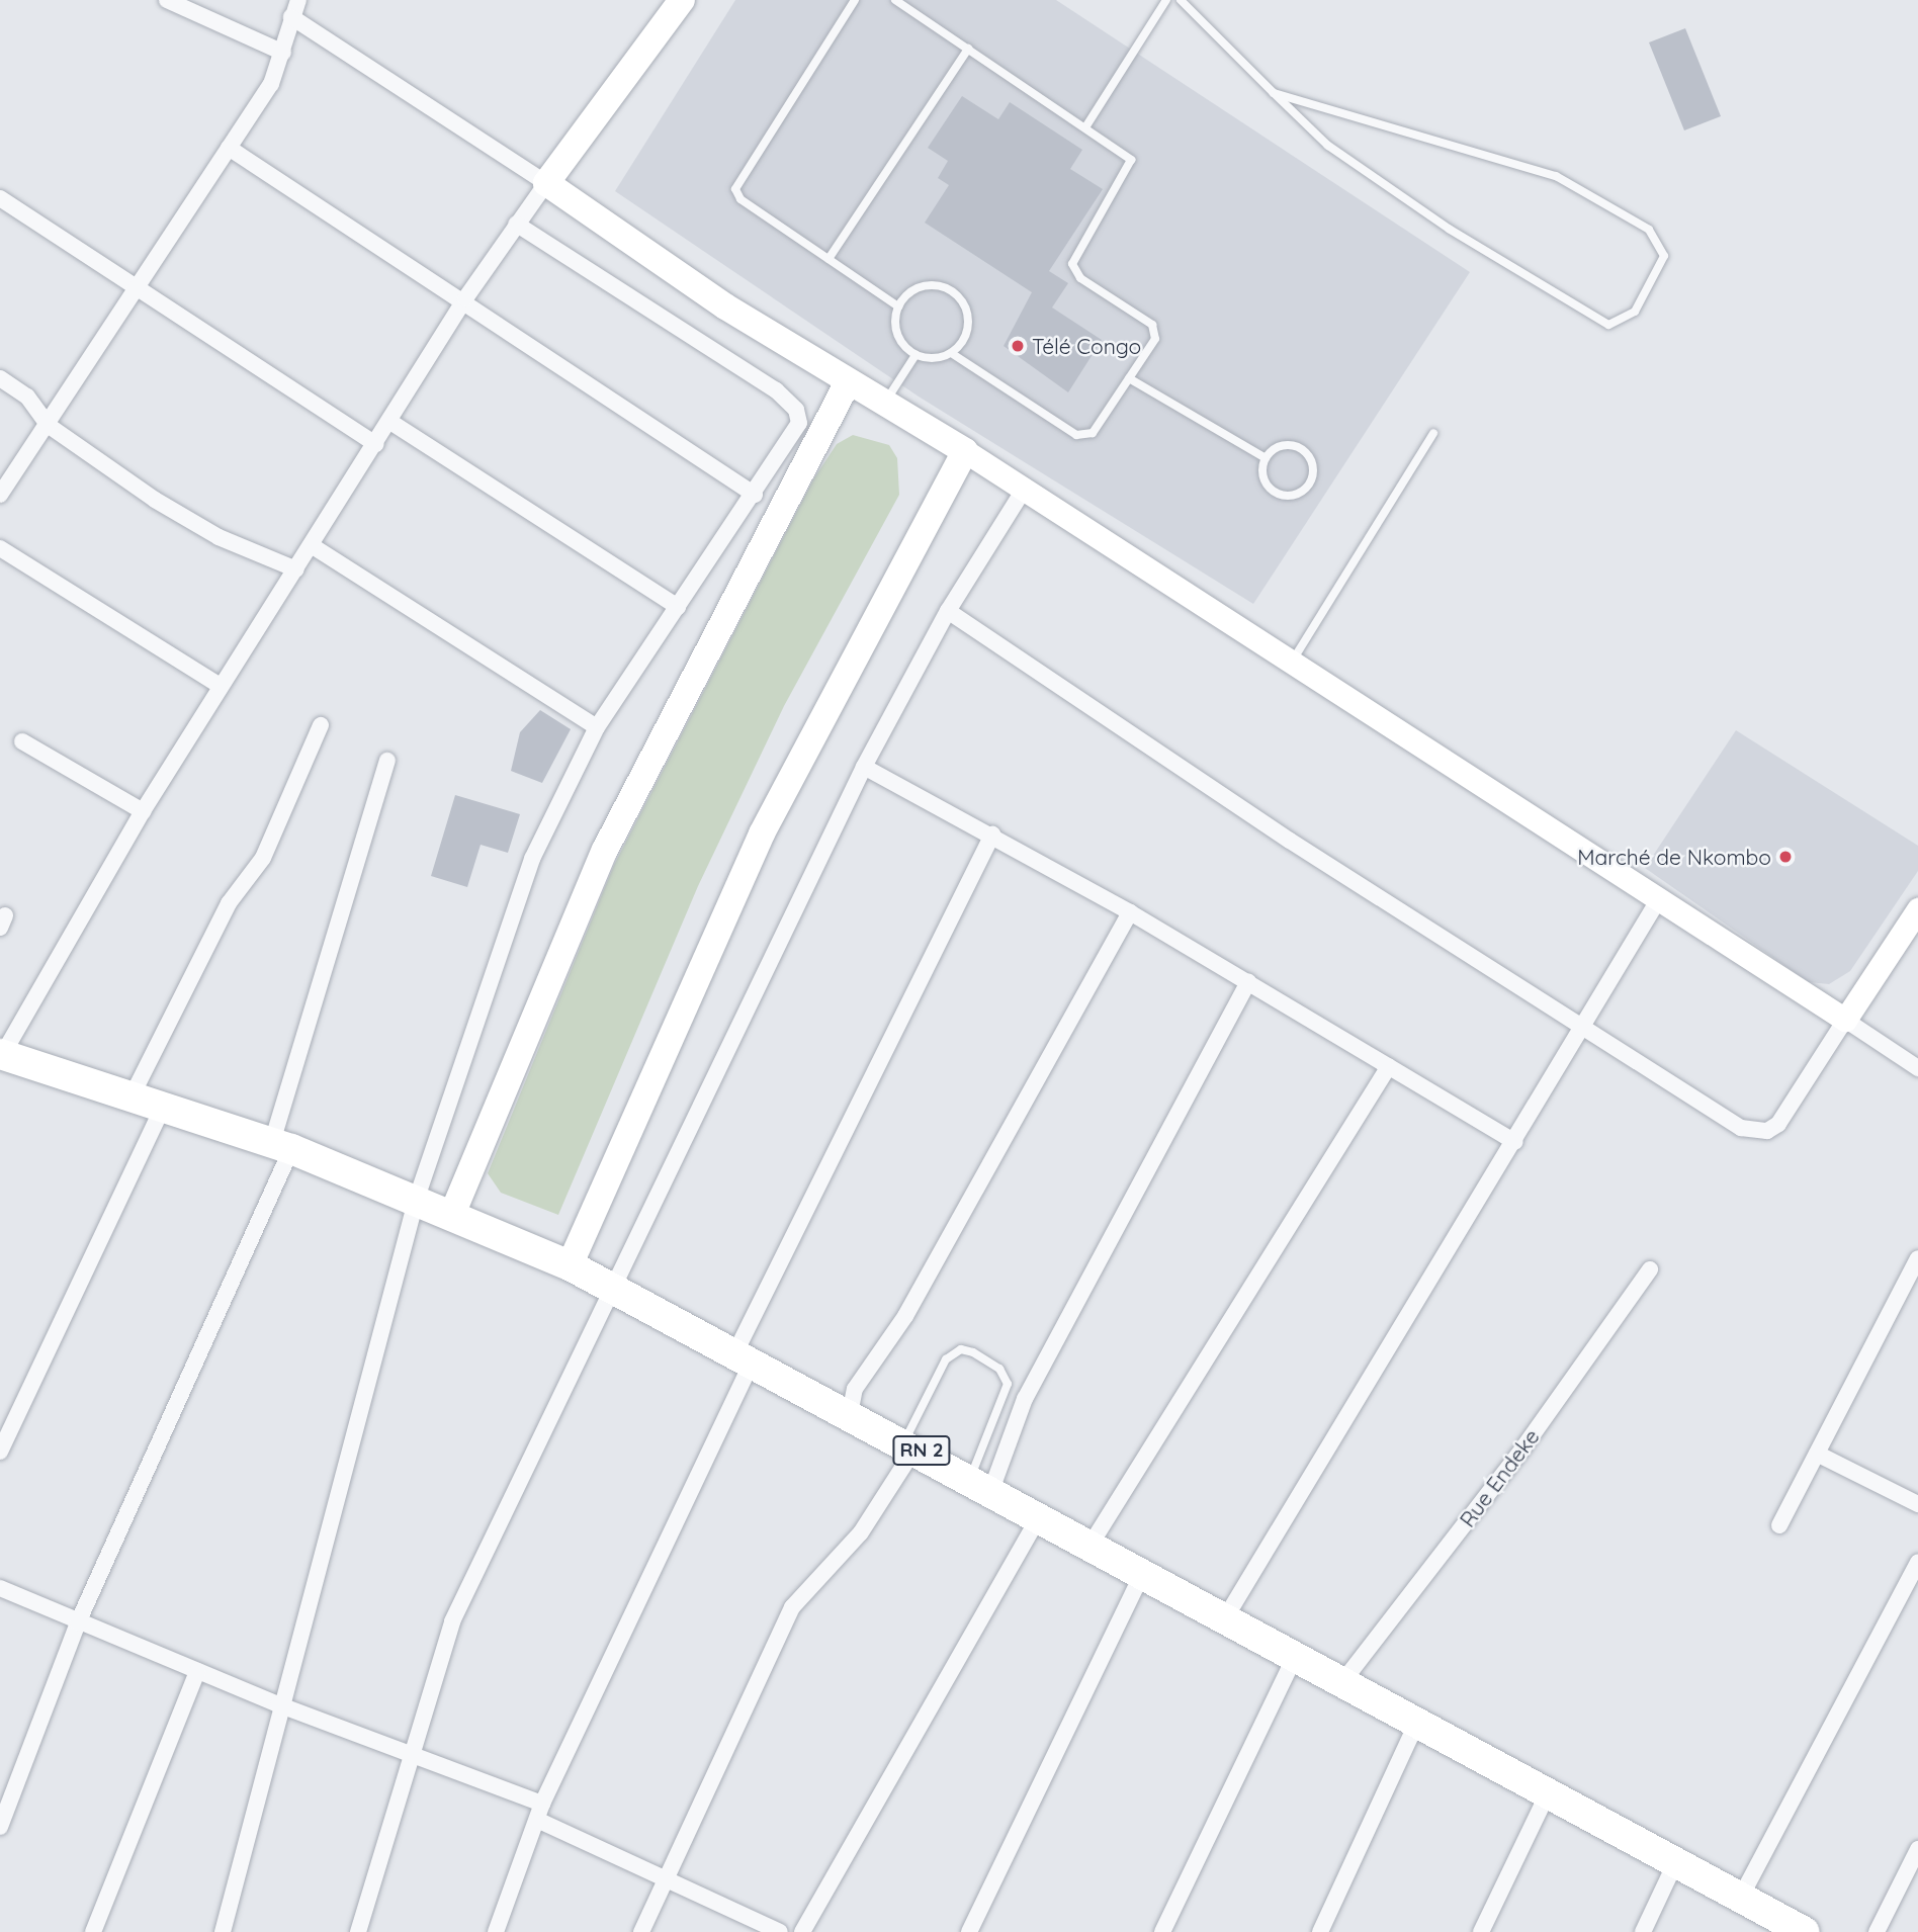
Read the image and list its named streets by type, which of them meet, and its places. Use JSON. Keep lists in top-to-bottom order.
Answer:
{
  "streets": {
    "highway": ["RN 2"],
    "street": ["Rue Endeke"]
  },
  "crossings": [
    ["RN 2", "Rue Endeke"]
  ],
  "places": ["Télé Congo", "Marché de Nkombo"]
}
